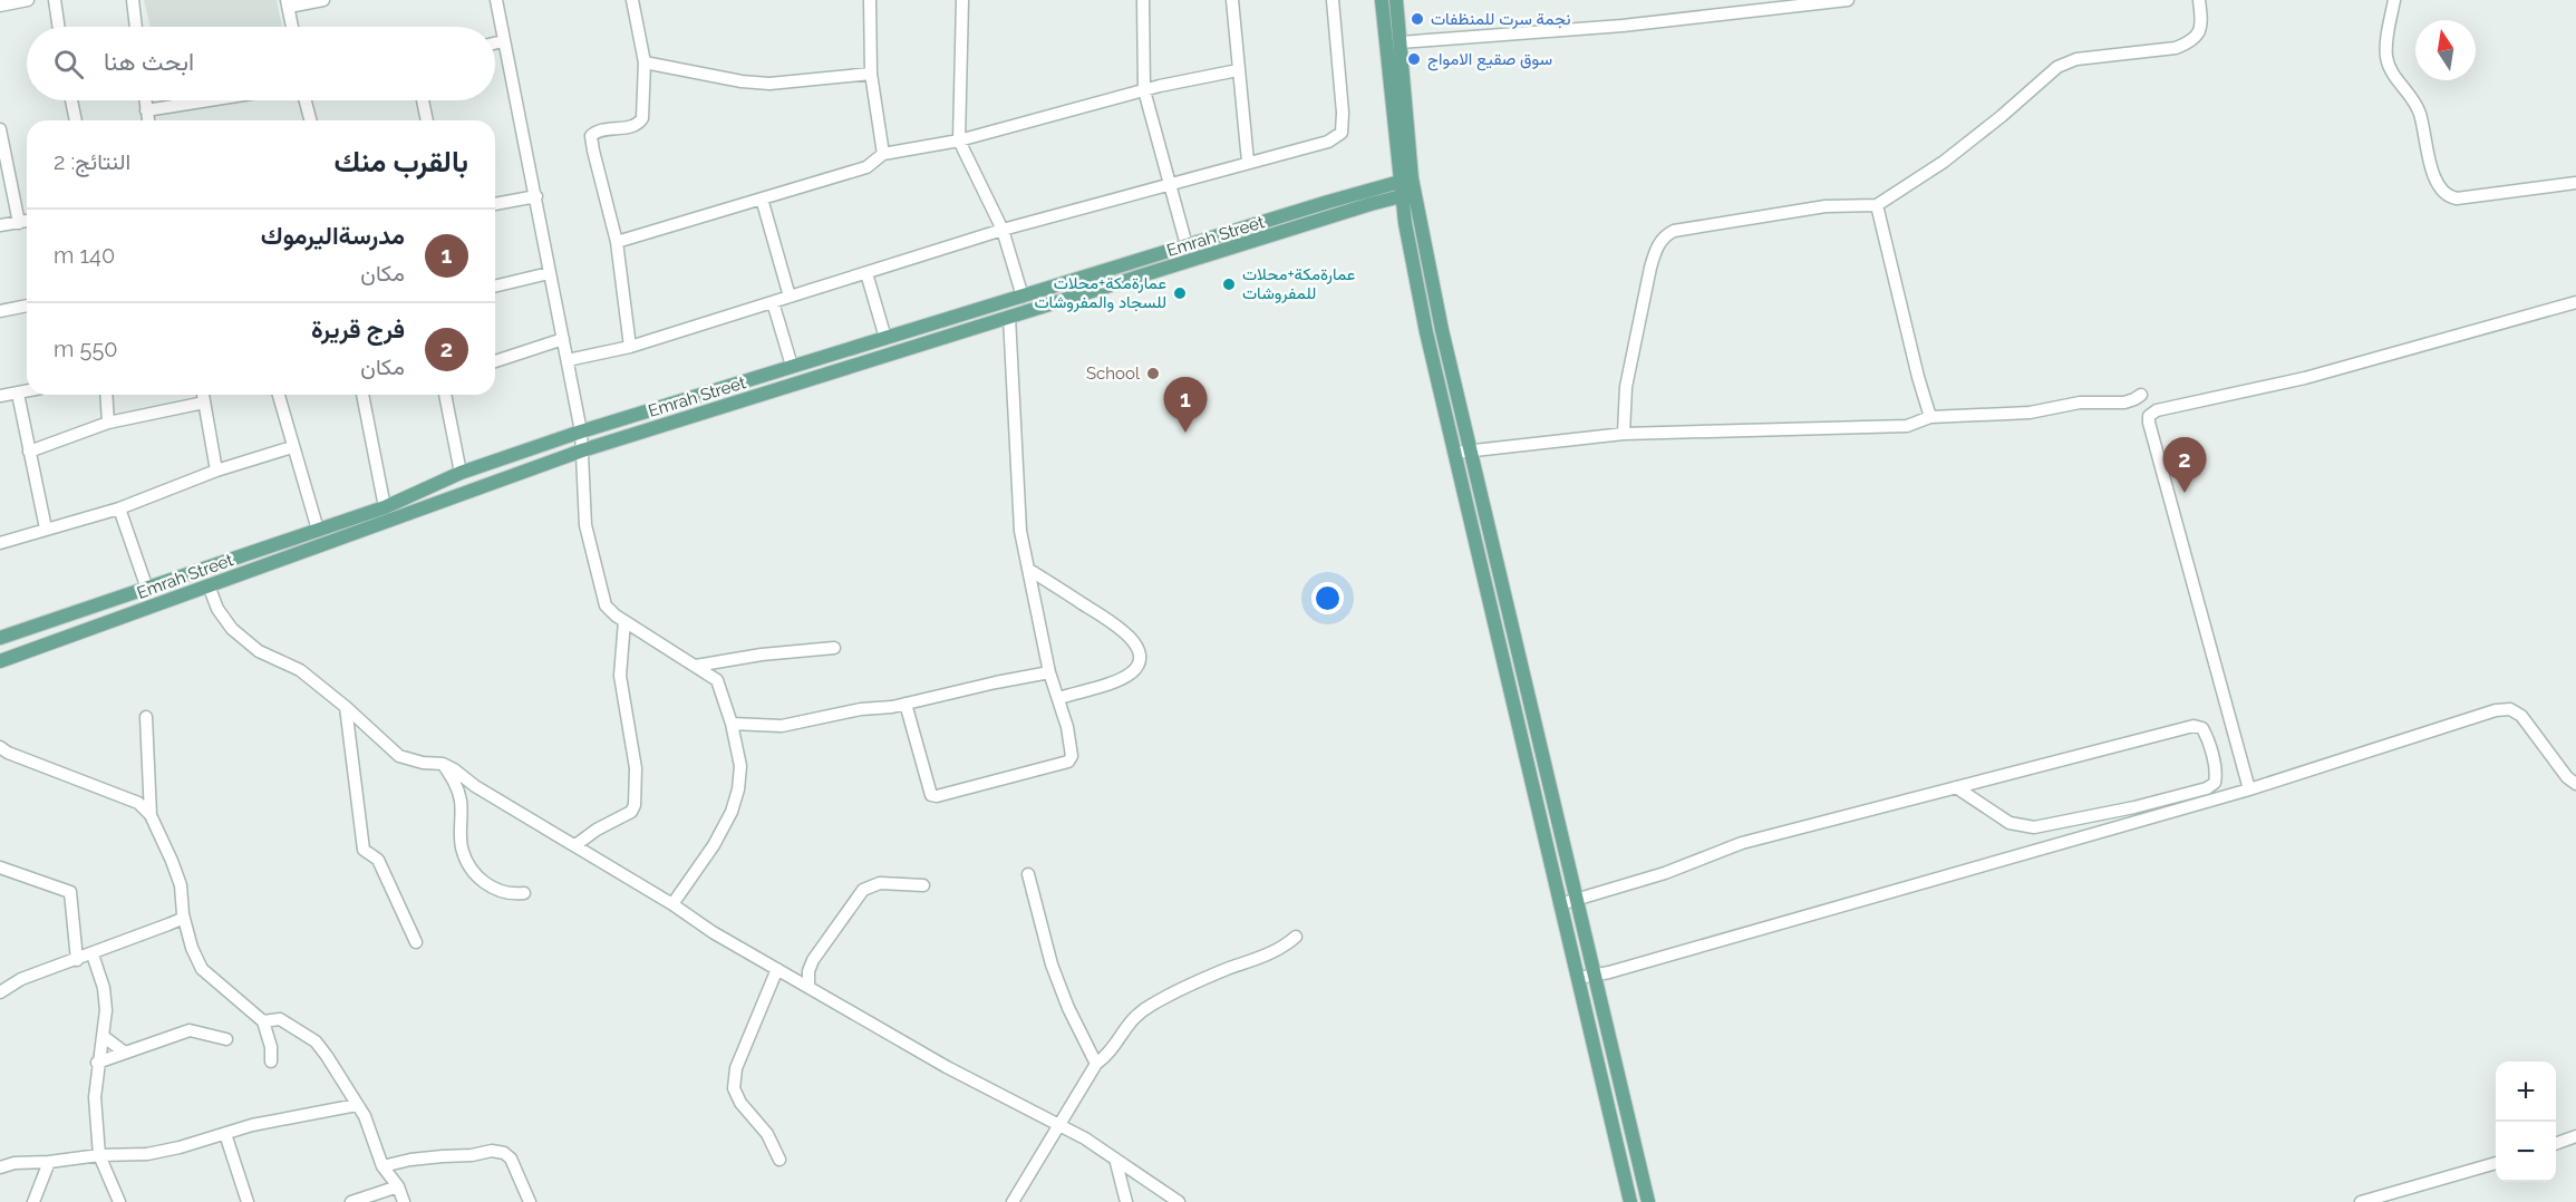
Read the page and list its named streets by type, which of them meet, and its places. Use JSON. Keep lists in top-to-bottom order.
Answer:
{
  "streets": {
    "main road": ["Emrah Street"]
  },
  "places": [
    "نجمة سرت للمنظفات",
    "سوق صقيع الامواج",
    "عمارةمكة+محلات للمفروشات",
    "عمارةمكة+محلات للسجاد والمفروشات",
    "School"
  ],
  "north": "top",
  "page": {
    "search": "ابحث هنا",
    "heading": ["بالقرب منك", "النتائج: 2"],
    "list": [
      {
        "mark": "1",
        "name": "مدرسةاليرموك",
        "note": "مكان",
        "value": "140 m"
      },
      {
        "mark": "2",
        "name": "فرج قريرة",
        "note": "مكان",
        "value": "550 m"
      }
    ],
    "pins": ["1", "2"],
    "map_buttons": ["+", "−"]
  }
}
